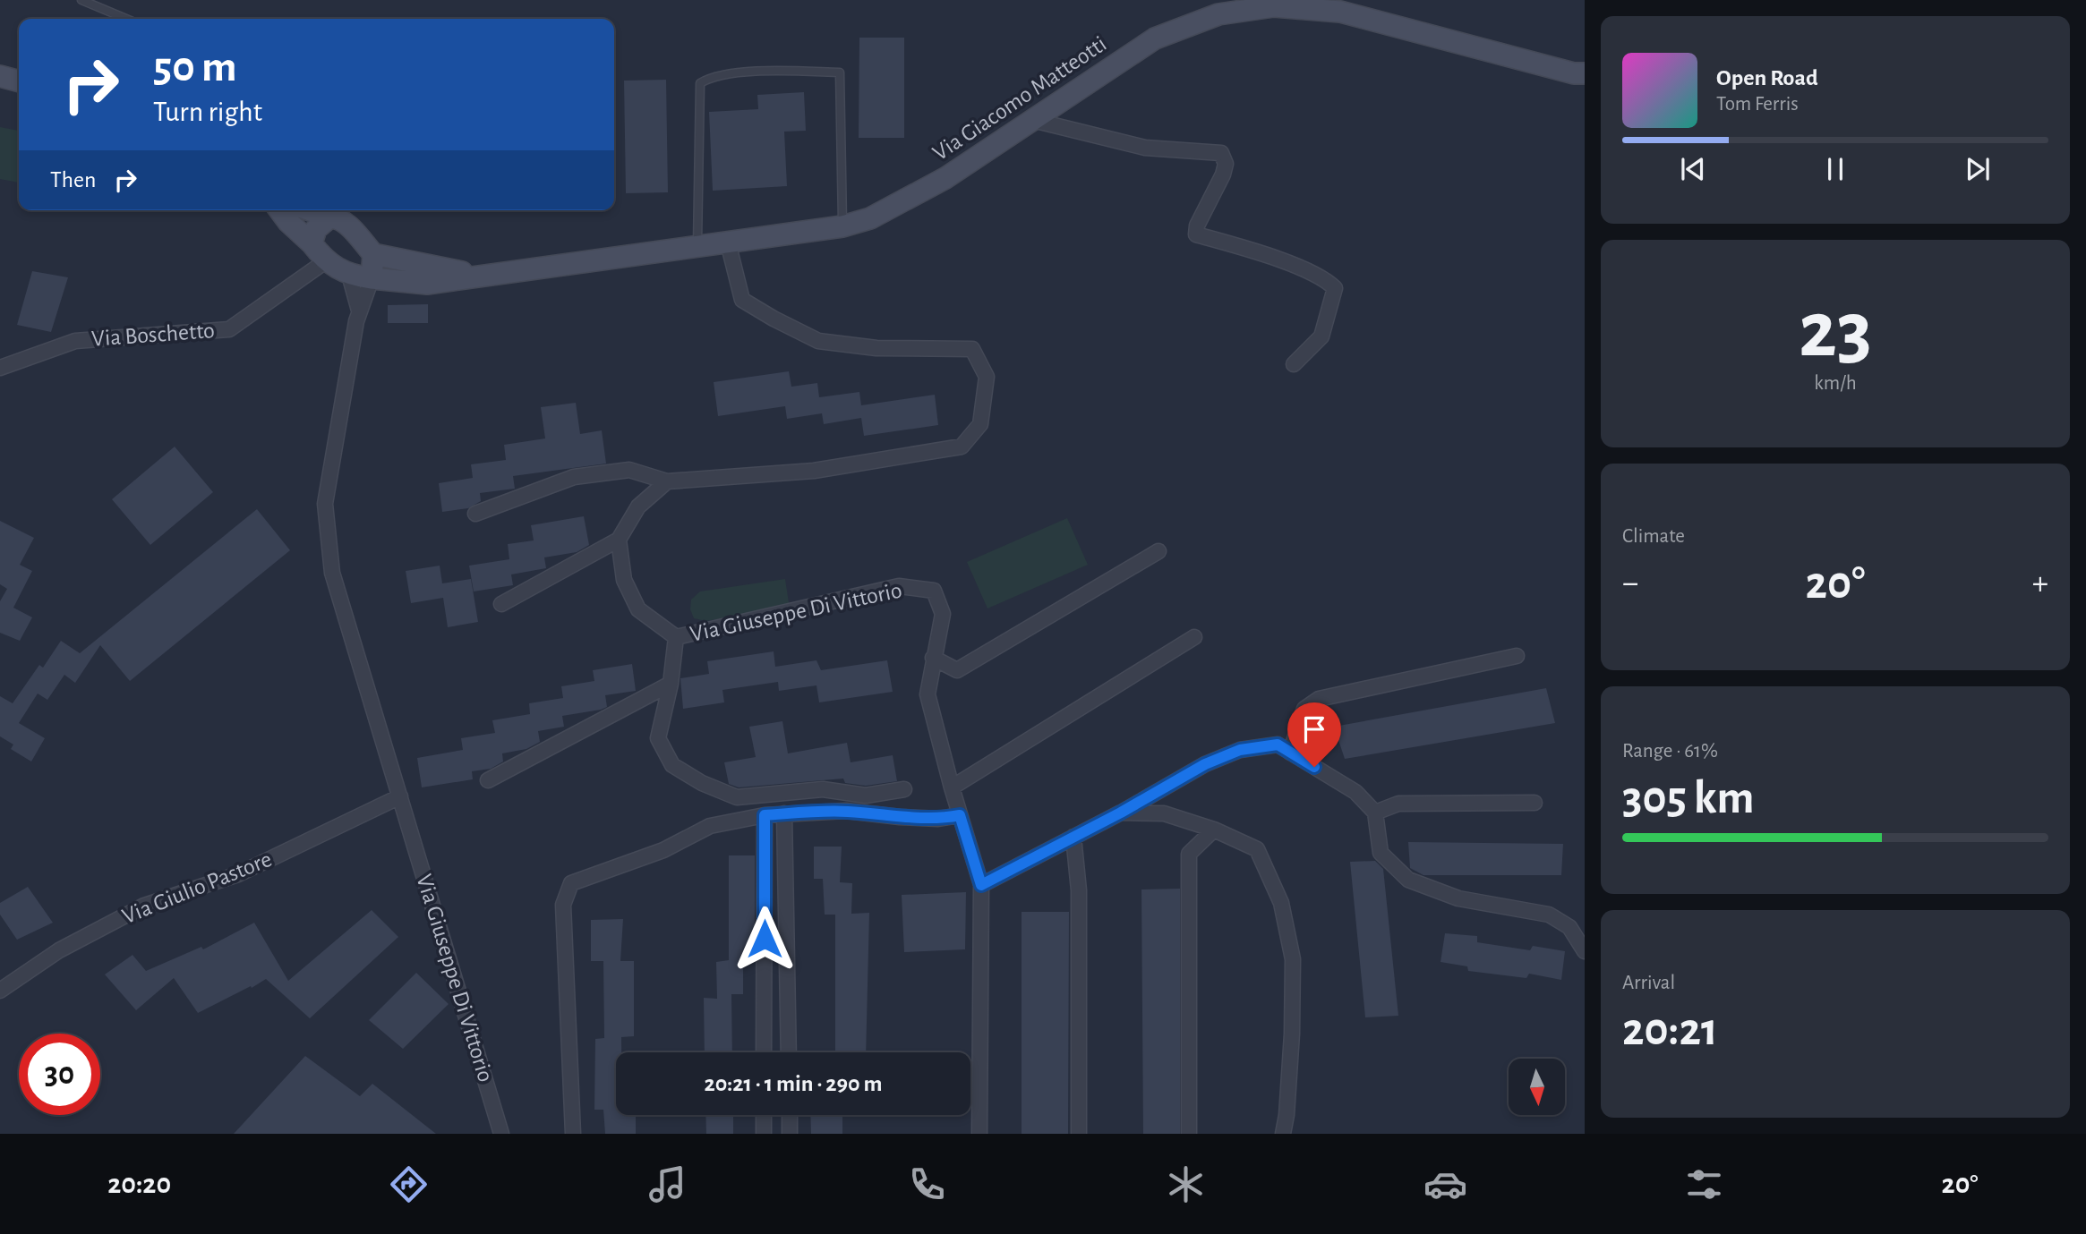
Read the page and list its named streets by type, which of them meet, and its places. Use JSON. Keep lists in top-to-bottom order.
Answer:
{
  "streets": {
    "street": [
      "Via Giacomo Matteotti",
      "Via Boschetto",
      "Via Giuseppe Di Vittorio",
      "Via Giulio Pastore"
    ]
  },
  "crossings": [
    ["Via Giacomo Matteotti", "Via Boschetto"],
    ["Via Giacomo Matteotti", "Via Giuseppe Di Vittorio"],
    ["Via Giuseppe Di Vittorio", "Via Giulio Pastore"]
  ],
  "north": "bottom",
  "page": {
    "turn": ["50 m", "Turn right"],
    "song": ["Open Road", "Tom Ferris"],
    "then": "Then",
    "tile": [
      ["23", "km/h"],
      "Climate",
      ["Range · 61%", "305 km"],
      ["Arrival", "20:21"]
    ],
    "heat": ["−", "20°", "+"],
    "limit": "30",
    "trip": "20:21 · 1 min · 290 m",
    "tabs": ["20:20", "20°"]
  }
}
